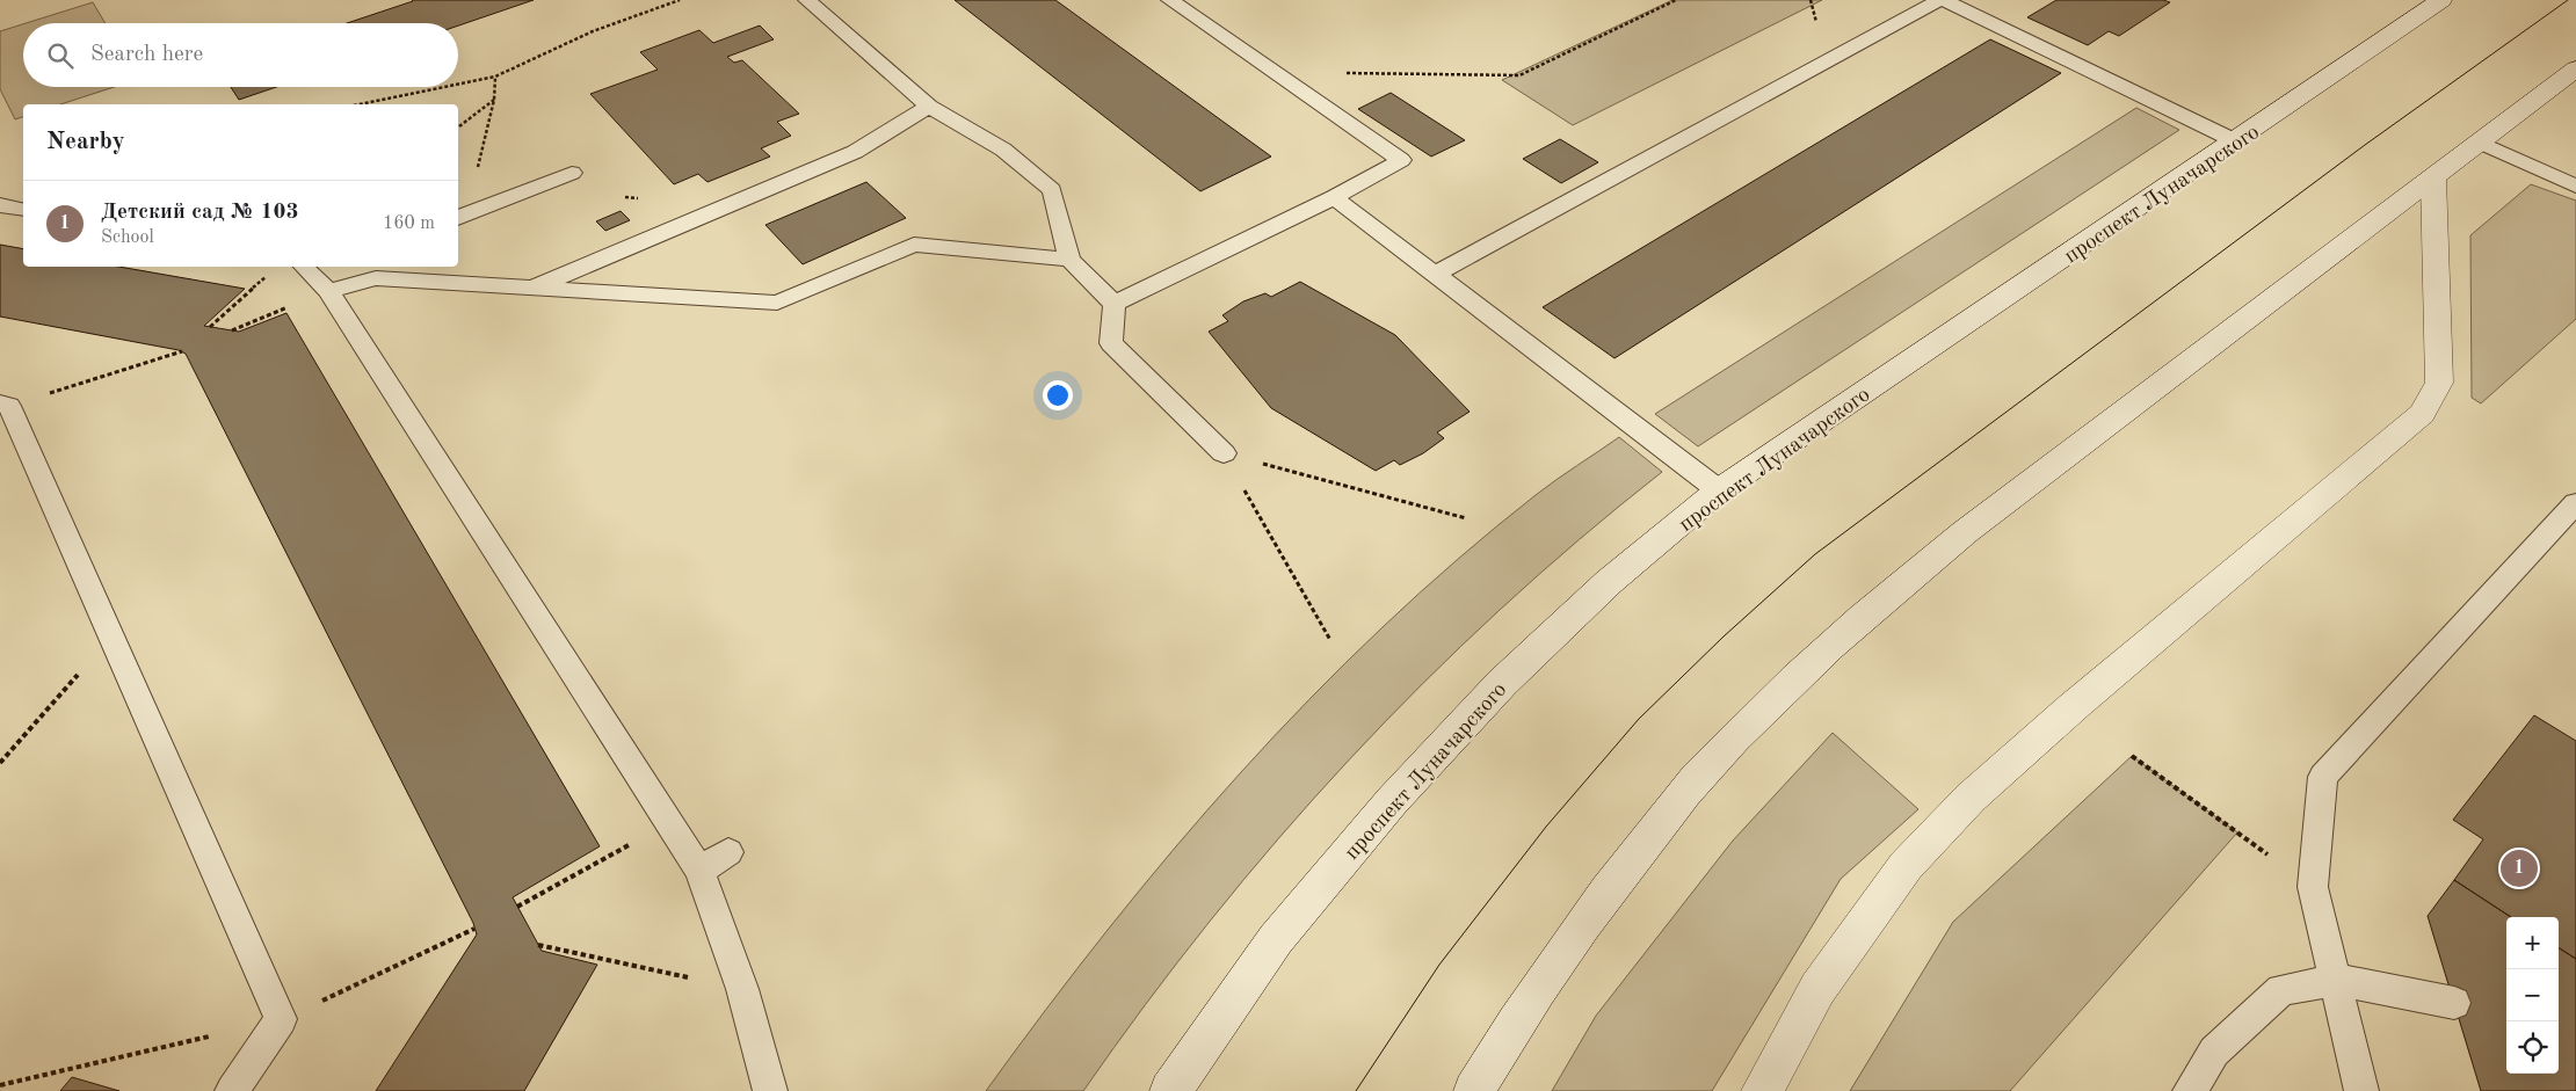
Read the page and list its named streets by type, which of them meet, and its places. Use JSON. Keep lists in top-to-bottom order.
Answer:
{
  "streets": {
    "main road": ["проспект Луначарского"]
  },
  "page": {
    "search": "Search here",
    "heading": "Nearby",
    "list": [
      {
        "mark": "1",
        "name": "Детский сад № 103",
        "note": "School",
        "value": "160 m"
      }
    ],
    "pins": "1",
    "map_buttons": ["+", "−"]
  }
}
